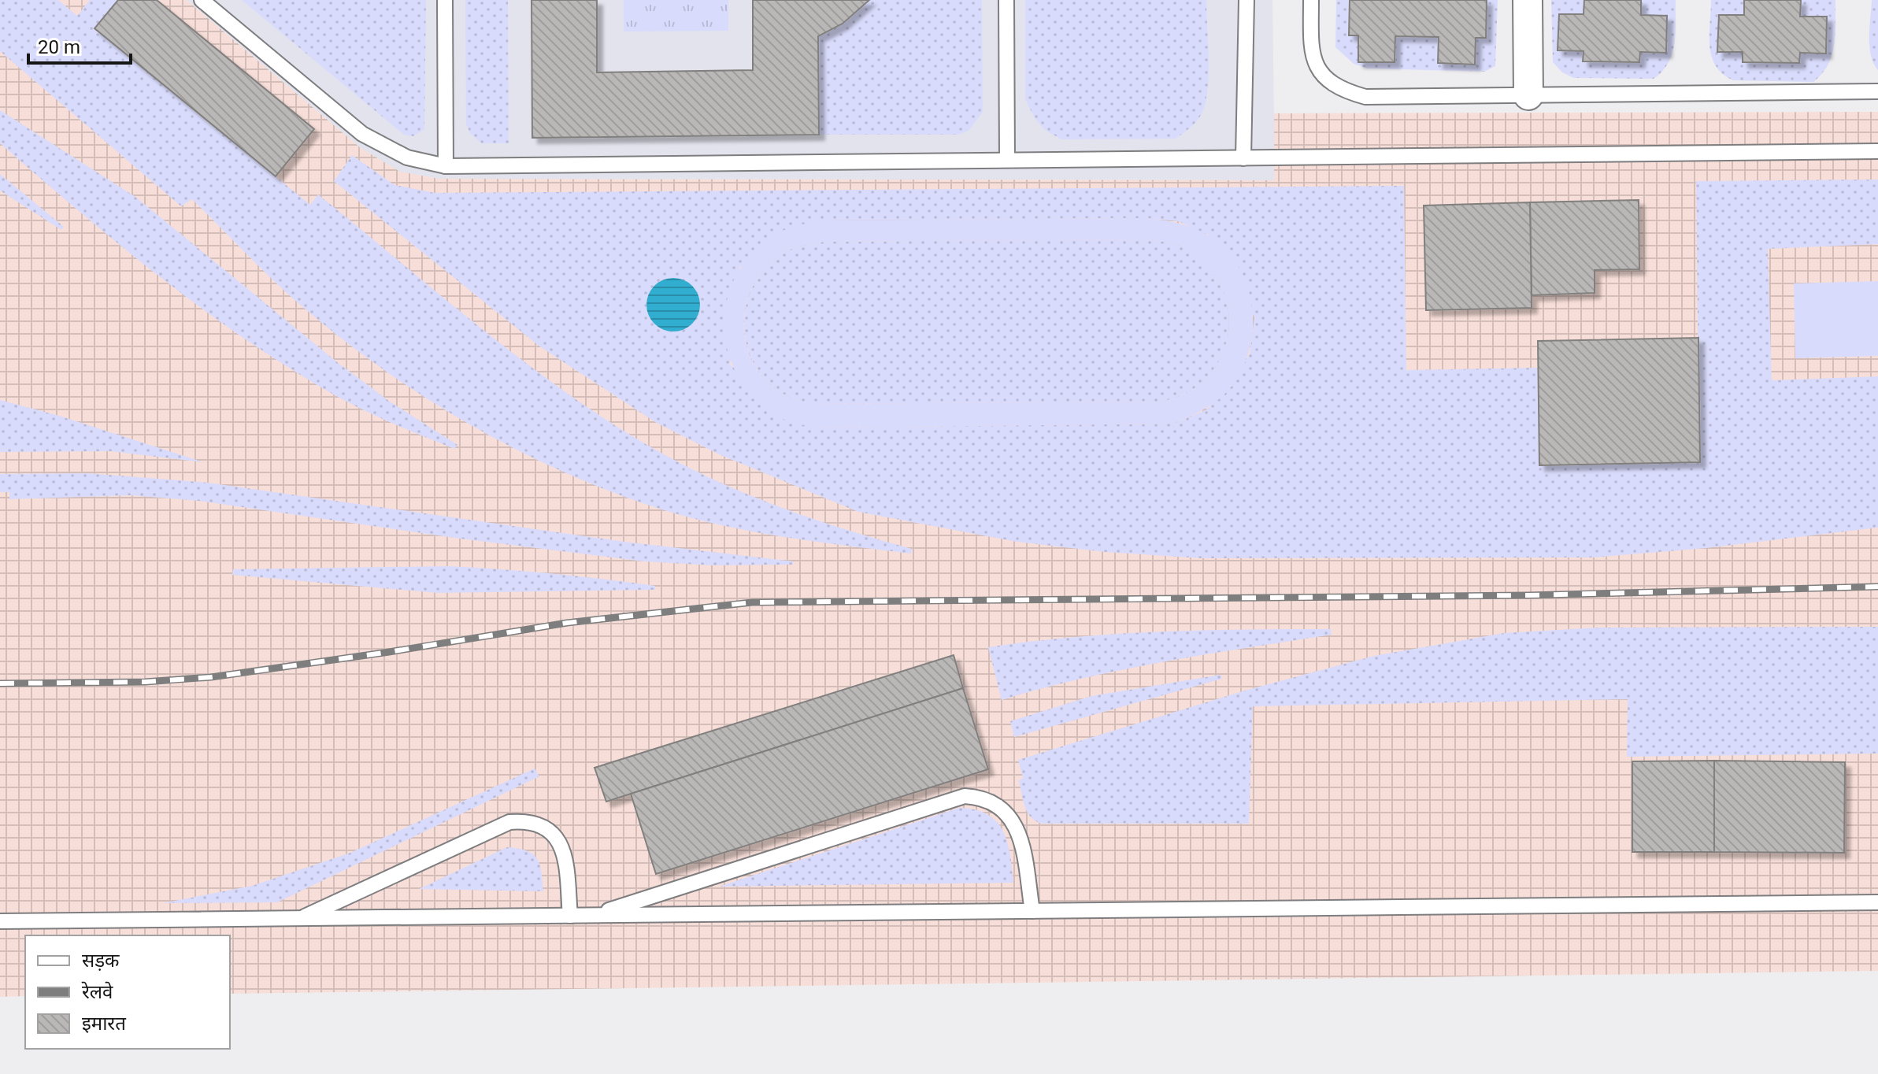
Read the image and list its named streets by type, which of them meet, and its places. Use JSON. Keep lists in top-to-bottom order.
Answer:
{
  "legend": ["सड़क", "रेलवे", "इमारत"],
  "scale_bar": "20 m"
}
